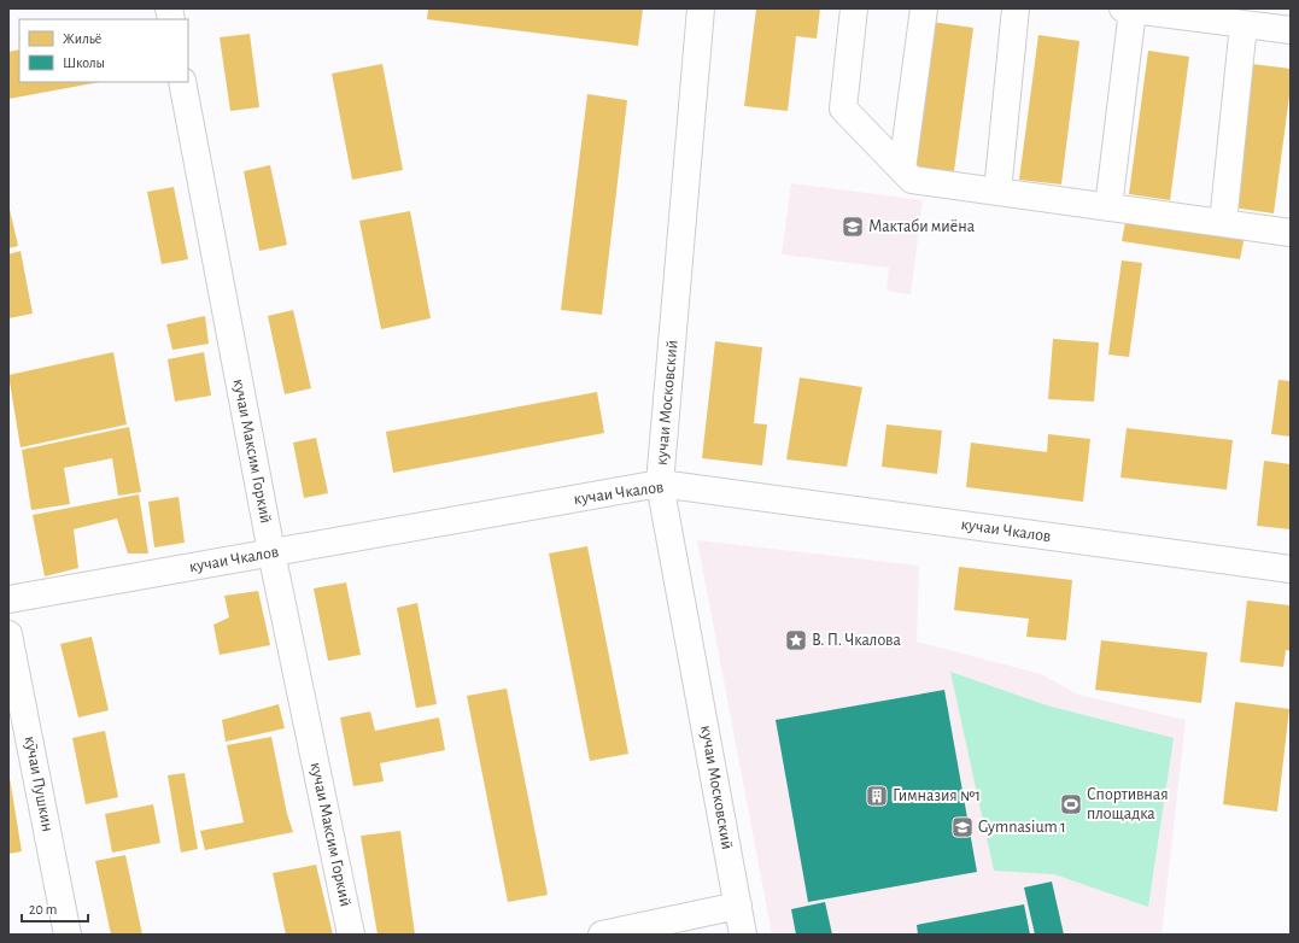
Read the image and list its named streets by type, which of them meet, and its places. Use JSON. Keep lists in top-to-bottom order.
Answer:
{
  "streets": {
    "street": [
      "кучаи Московский",
      "кучаи Максим Горкий",
      "кучаи Чкалов",
      "кӯчаи Пушкин"
    ]
  },
  "crossings": [
    ["кучаи Московский", "кучаи Чкалов"],
    ["кучаи Максим Горкий", "кучаи Чкалов"]
  ],
  "places": {
    "school or university": ["Мактаби миёна", "Gymnasium 1"],
    "place": ["В. П. Чкалова"],
    "building": ["Гимназия №1"],
    "sports": ["Спортивная площадка"]
  },
  "legend": ["Жильё", "Школы"],
  "scale_bar": "20 m"
}
